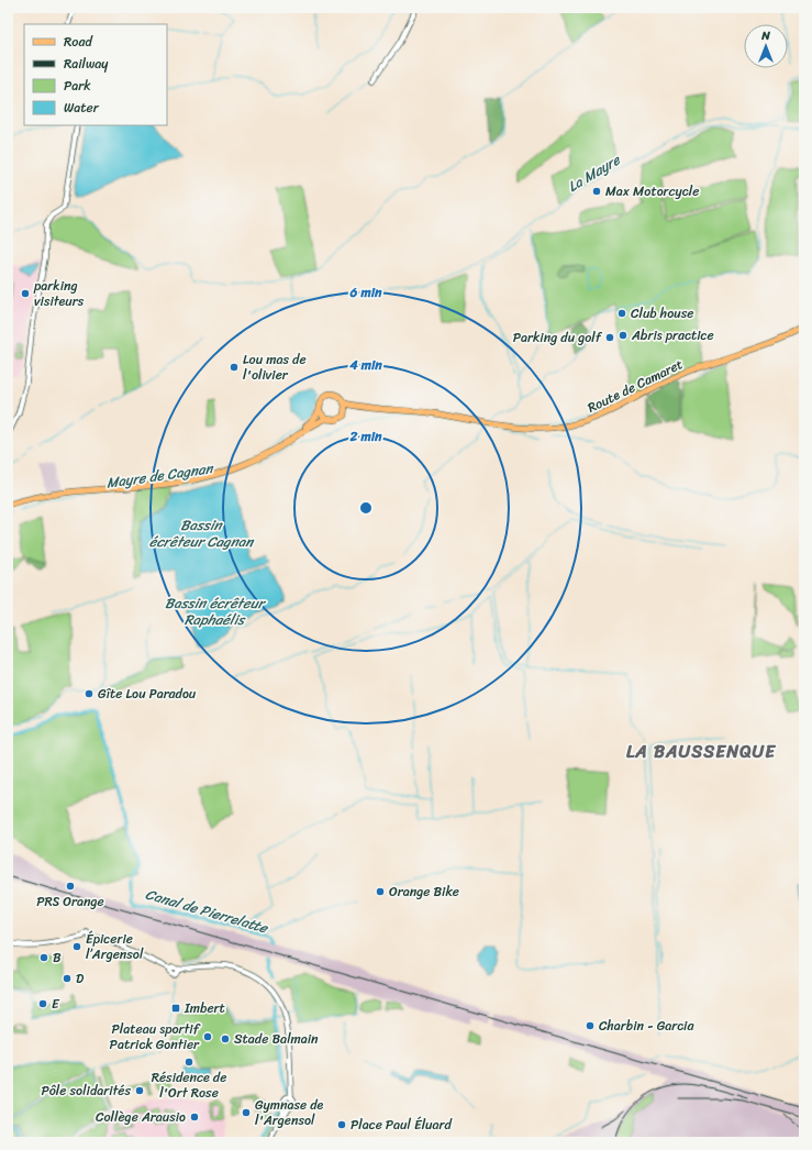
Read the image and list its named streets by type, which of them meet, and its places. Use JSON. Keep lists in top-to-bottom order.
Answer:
{
  "streets": {
    "main road": ["Route de Camaret"]
  },
  "districts": ["LA BAUSSENQUE"],
  "water": [
    "La Mayre",
    "Mayre de Cagnan",
    "Bassin écrêteur Cagnan",
    "Bassin écrêteur Raphaélis",
    "Canal de Pierrelatte"
  ],
  "places": {
    "other": [
      "Max Motorcycle",
      "parking visiteurs",
      "Club house",
      "Abris practice",
      "Parking du golf",
      "Lou mas de l'olivier",
      "Gîte Lou Paradou",
      "PRS Orange",
      "Orange Bike",
      "Épicerie l’Argensol",
      "B",
      "D",
      "E",
      "Charbin - Garcia",
      "Plateau sportif Patrick Gontier",
      "Stade Balmain",
      "Résidence de l'Ort Rose",
      "Pôle solidarités",
      "Gymnase de l'Argensol",
      "Collège Arausio",
      "Place Paul Éluard"
    ],
    "transit": ["Imbert"]
  },
  "legend": [
    "Road",
    "Railway",
    "Park",
    "Water"
  ],
  "north": "top",
  "rings": ["6 min", "4 min", "2 min"]
}
